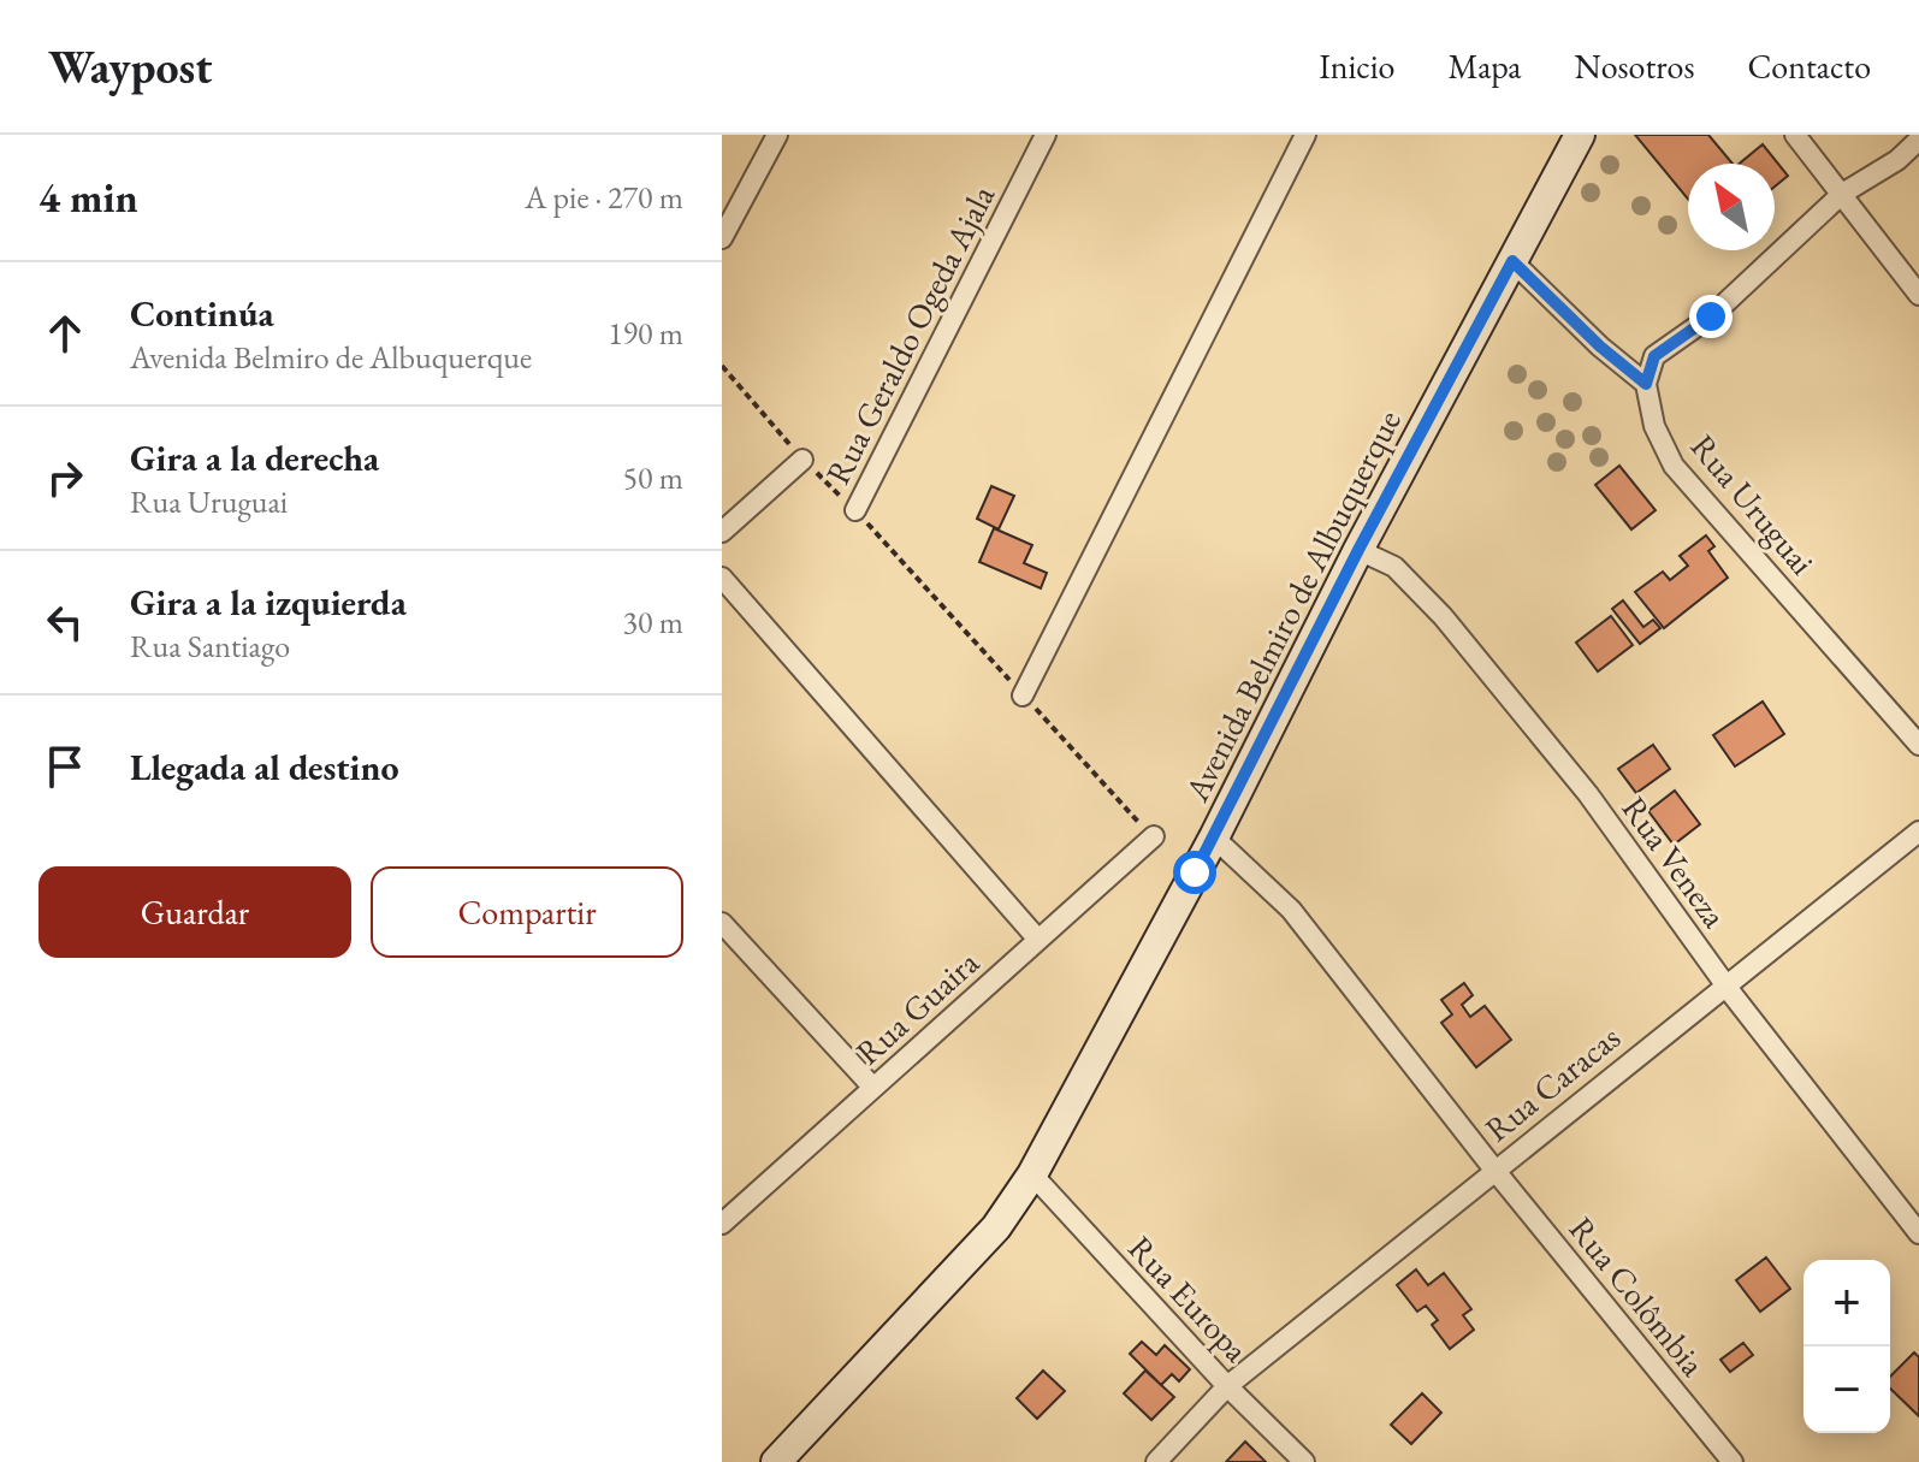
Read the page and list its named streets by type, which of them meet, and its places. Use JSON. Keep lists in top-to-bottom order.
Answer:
{
  "streets": {
    "main road": ["Avenida Belmiro de Albuquerque"],
    "street": [
      "Rua Geraldo Ogeda Ajala",
      "Rua Uruguai",
      "Rua Veneza",
      "Rua Guaira",
      "Rua Caracas",
      "Rua Colômbia",
      "Rua Europa"
    ]
  },
  "crossings": [
    ["Avenida Belmiro de Albuquerque", "Rua Veneza"],
    ["Avenida Belmiro de Albuquerque", "Rua Colômbia"],
    ["Avenida Belmiro de Albuquerque", "Rua Europa"],
    ["Rua Veneza", "Rua Caracas"],
    ["Rua Caracas", "Rua Colômbia"],
    ["Rua Caracas", "Rua Europa"]
  ],
  "north": "top left",
  "page": {
    "header": "Waypost",
    "nav": [
      "Inicio",
      "Mapa",
      "Nosotros",
      "Contacto"
    ],
    "heading": ["4 min", "A pie · 270 m"],
    "list": [
      ["Continúa", "Avenida Belmiro de Albuquerque", "190 m"],
      ["Gira a la derecha", "Rua Uruguai", "50 m"],
      ["Gira a la izquierda", "Rua Santiago", "30 m"],
      "Llegada al destino"
    ],
    "buttons": ["Guardar", "Compartir"],
    "map_buttons": ["+", "−"]
  }
}
